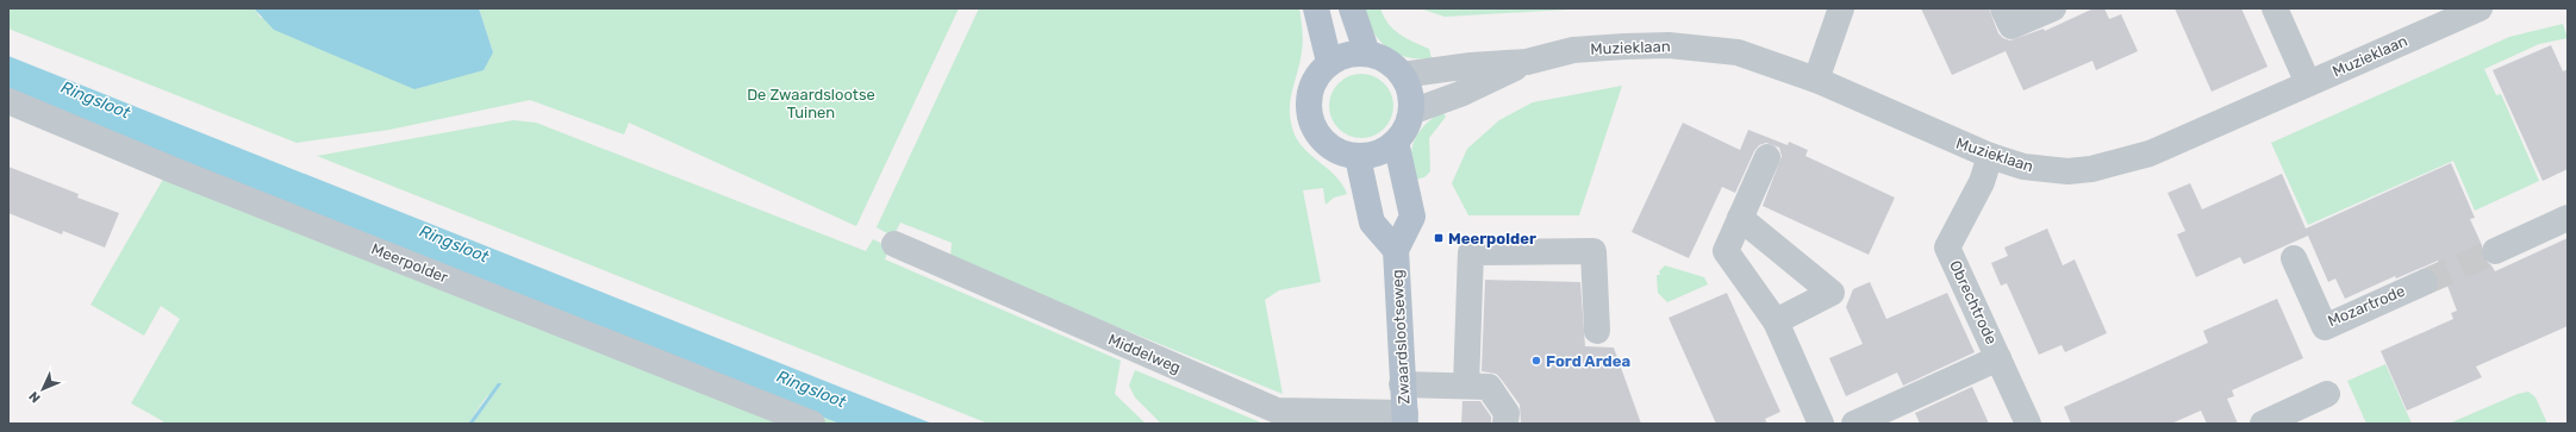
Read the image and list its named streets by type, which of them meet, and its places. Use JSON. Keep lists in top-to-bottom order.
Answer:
{
  "streets": {
    "main road": ["Zwaardslootseweg"],
    "street": [
      "Muzieklaan",
      "Meerpolder",
      "Obrechtrode",
      "Mozartrode",
      "Middelweg"
    ]
  },
  "crossings": [
    ["Muzieklaan", "Obrechtrode"],
    ["Muzieklaan", "Zwaardslootseweg"],
    ["Zwaardslootseweg", "Middelweg"]
  ],
  "water": ["Ringsloot"],
  "parks": ["De Zwaardslootse Tuinen"],
  "places": {
    "transit": ["Meerpolder"],
    "other": ["Ford Ardea"]
  },
  "north": "bottom left"
}
